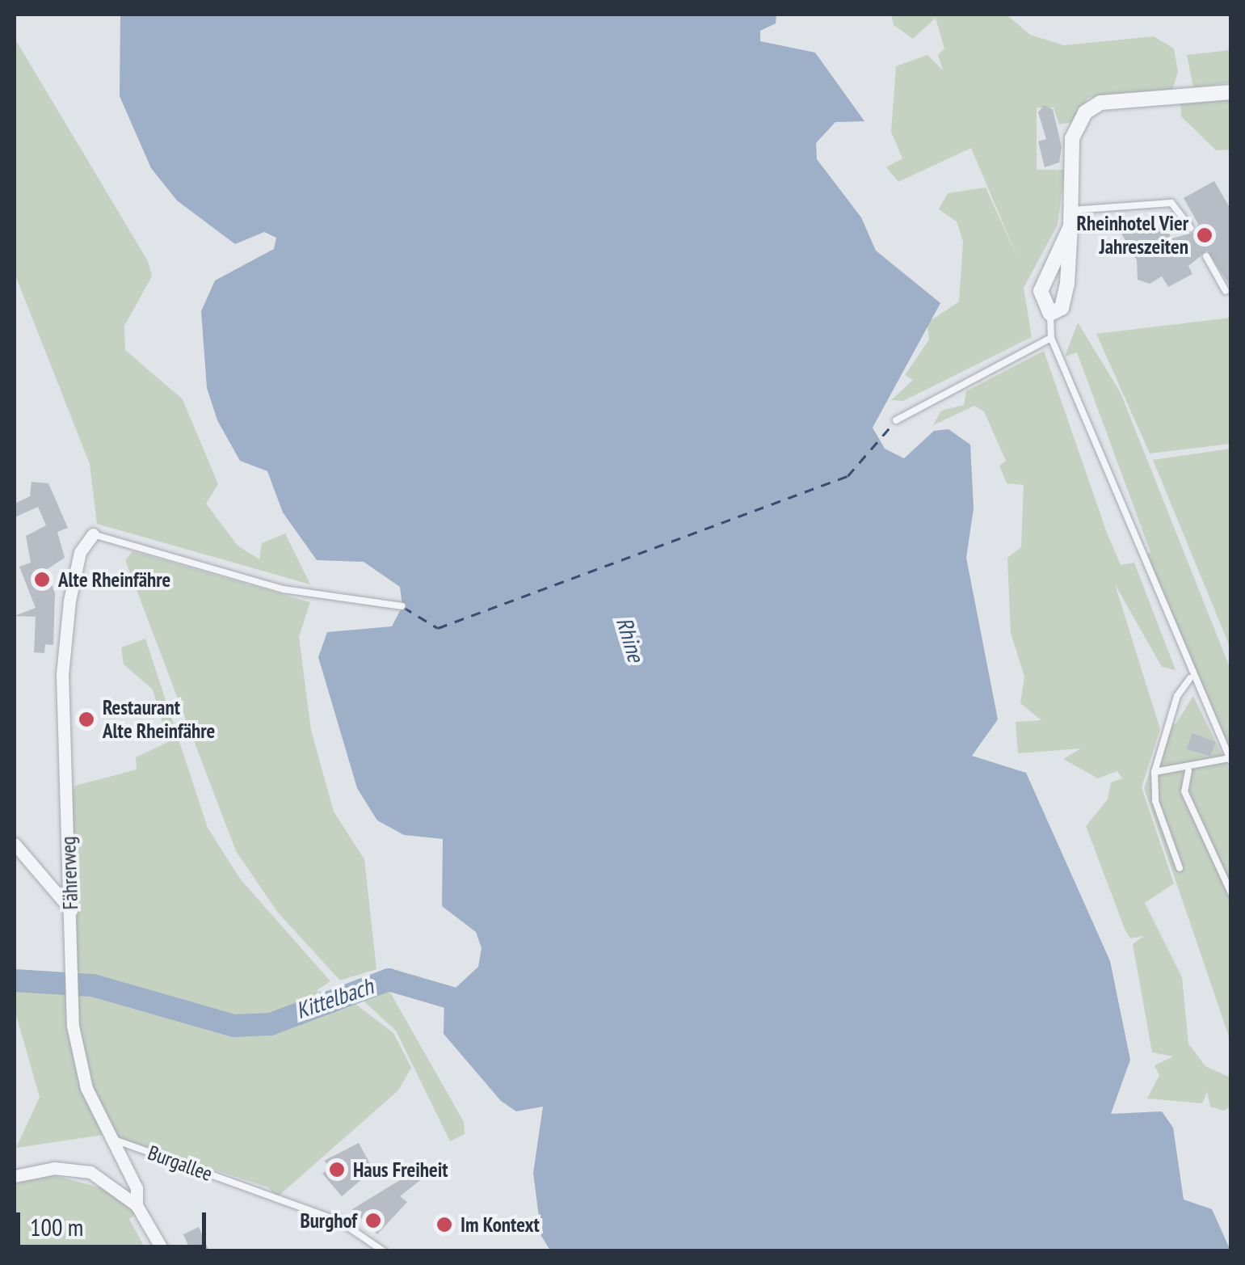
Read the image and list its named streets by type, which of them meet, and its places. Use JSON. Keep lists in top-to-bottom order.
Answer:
{
  "streets": {
    "street": ["Fährerweg"],
    "lane": ["Burgallee"]
  },
  "crossings": [
    ["Fährerweg", "Burgallee"]
  ],
  "water": ["Rhine", "Kittelbach"],
  "places": [
    "Rheinhotel Vier Jahreszeiten",
    "Alte Rheinfähre",
    "Restaurant Alte Rheinfähre",
    "Haus Freiheit",
    "Burghof",
    "Im Kontext"
  ],
  "scale_bar": "100 m"
}
